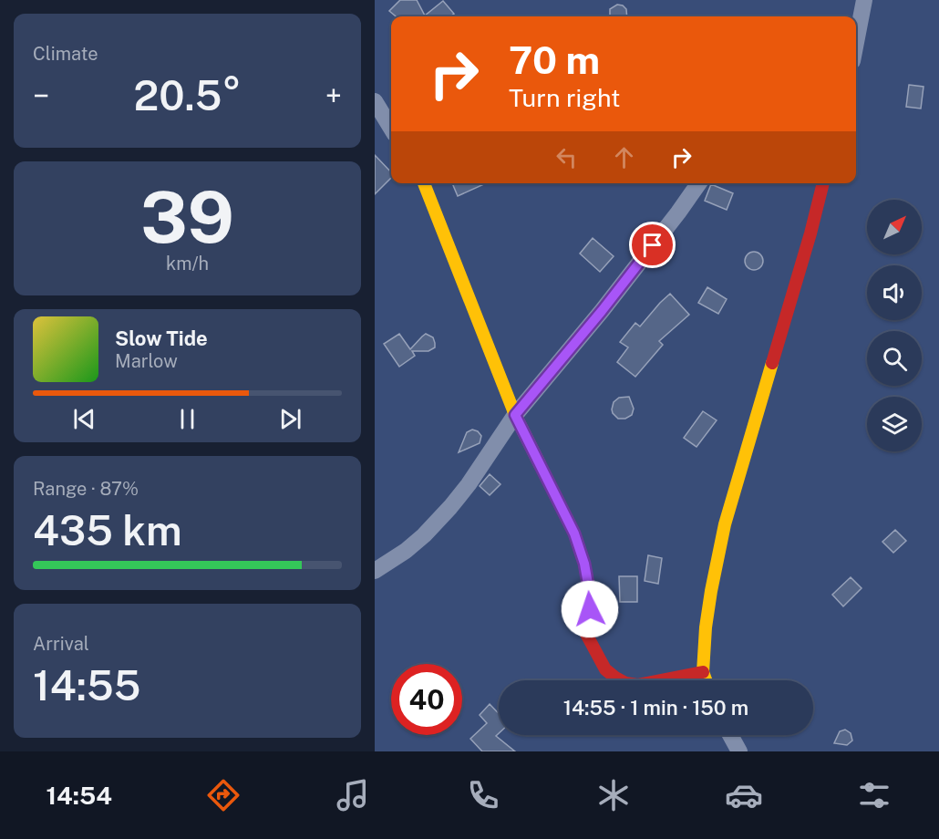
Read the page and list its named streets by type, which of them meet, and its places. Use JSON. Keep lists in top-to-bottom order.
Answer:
{
  "north": "top right",
  "page": {
    "tile": [
      "Climate",
      ["39", "km/h"],
      ["Range · 87%", "435 km"],
      ["Arrival", "14:55"]
    ],
    "turn": ["70 m", "Turn right"],
    "heat": ["−", "20.5°", "+"],
    "song": ["Slow Tide", "Marlow"],
    "limit": "40",
    "trip": "14:55 · 1 min · 150 m",
    "tabs": "14:54"
  }
}
